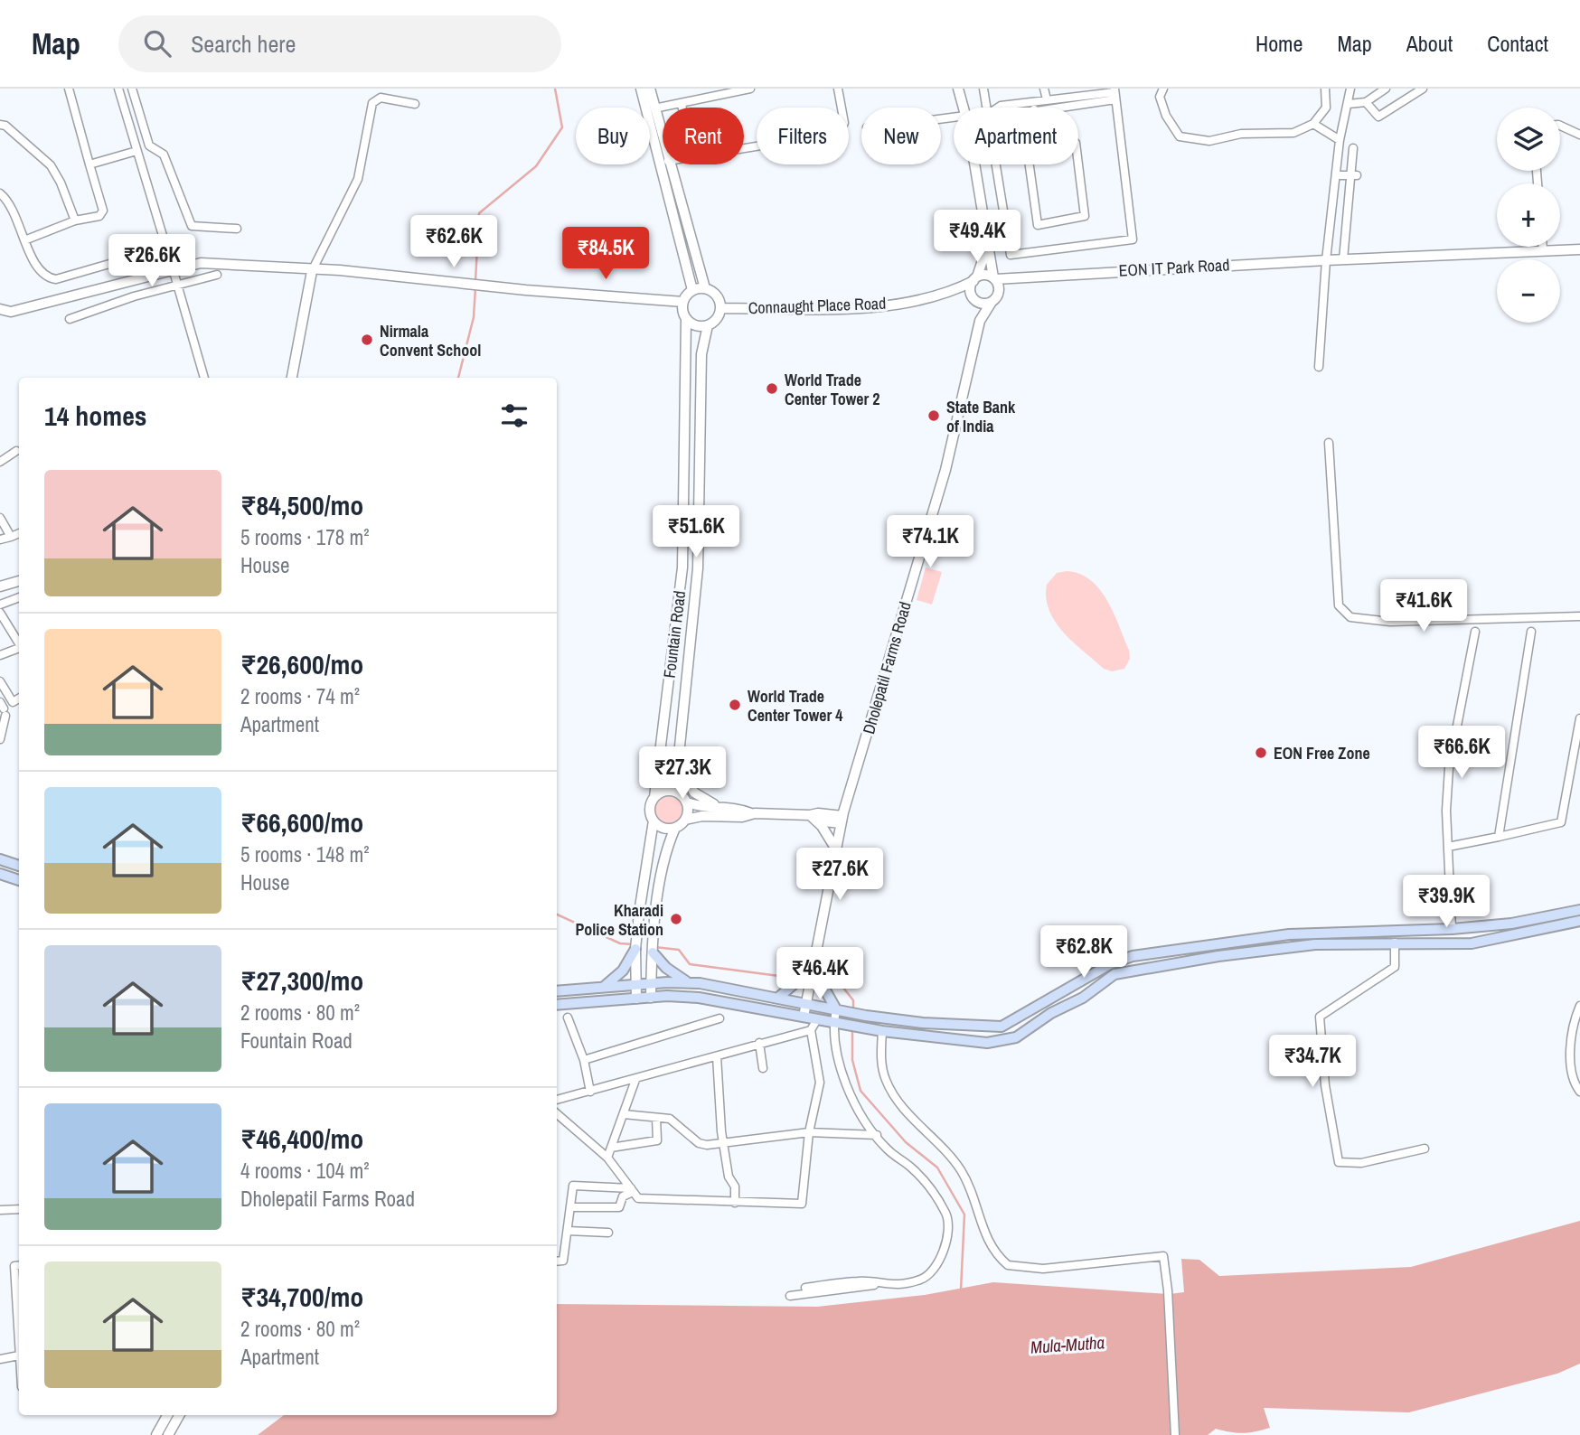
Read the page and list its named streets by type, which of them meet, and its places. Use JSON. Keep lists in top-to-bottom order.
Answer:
{
  "streets": {
    "street": [
      "EON IT Park Road",
      "Connaught Place Road",
      "Fountain Road",
      "Dholepatil Farms Road"
    ]
  },
  "crossings": [
    ["EON IT Park Road", "Connaught Place Road"],
    ["EON IT Park Road", "Dholepatil Farms Road"],
    ["Connaught Place Road", "Fountain Road"],
    ["Connaught Place Road", "Dholepatil Farms Road"]
  ],
  "water": ["Mula-Mutha"],
  "places": [
    "Nirmala Convent School",
    "World Trade Center Tower 2",
    "State Bank of India",
    "World Trade Center Tower 4",
    "EON Free Zone",
    "Kharadi Police Station"
  ],
  "page": {
    "header": "Map",
    "search": "Search here",
    "nav": [
      "Home",
      "Map",
      "About",
      "Contact"
    ],
    "map_buttons": ["+", "−"],
    "chip": [
      "Buy",
      "Rent",
      "Filters",
      "New",
      "Apartment"
    ],
    "price": [
      "₹49.4K",
      "₹62.6K",
      "₹84.5K",
      "₹26.6K",
      "₹51.6K",
      "₹74.1K",
      "₹41.6K",
      "₹66.6K",
      "₹27.3K",
      "₹27.6K",
      "₹39.9K",
      "₹62.8K",
      "₹46.4K",
      "₹34.7K"
    ],
    "heading": "14 homes",
    "list": [
      {
        "name": "₹84,500/mo",
        "note": "5 rooms · 178 m² · House"
      },
      {
        "name": "₹26,600/mo",
        "note": "2 rooms · 74 m² · Apartment"
      },
      {
        "name": "₹66,600/mo",
        "note": "5 rooms · 148 m² · House"
      },
      {
        "name": "₹27,300/mo",
        "note": "2 rooms · 80 m² · Fountain Road"
      },
      {
        "name": "₹46,400/mo",
        "note": "4 rooms · 104 m² · Dholepatil Farms Road"
      },
      {
        "name": "₹34,700/mo",
        "note": "2 rooms · 80 m² · Apartment"
      }
    ]
  }
}
